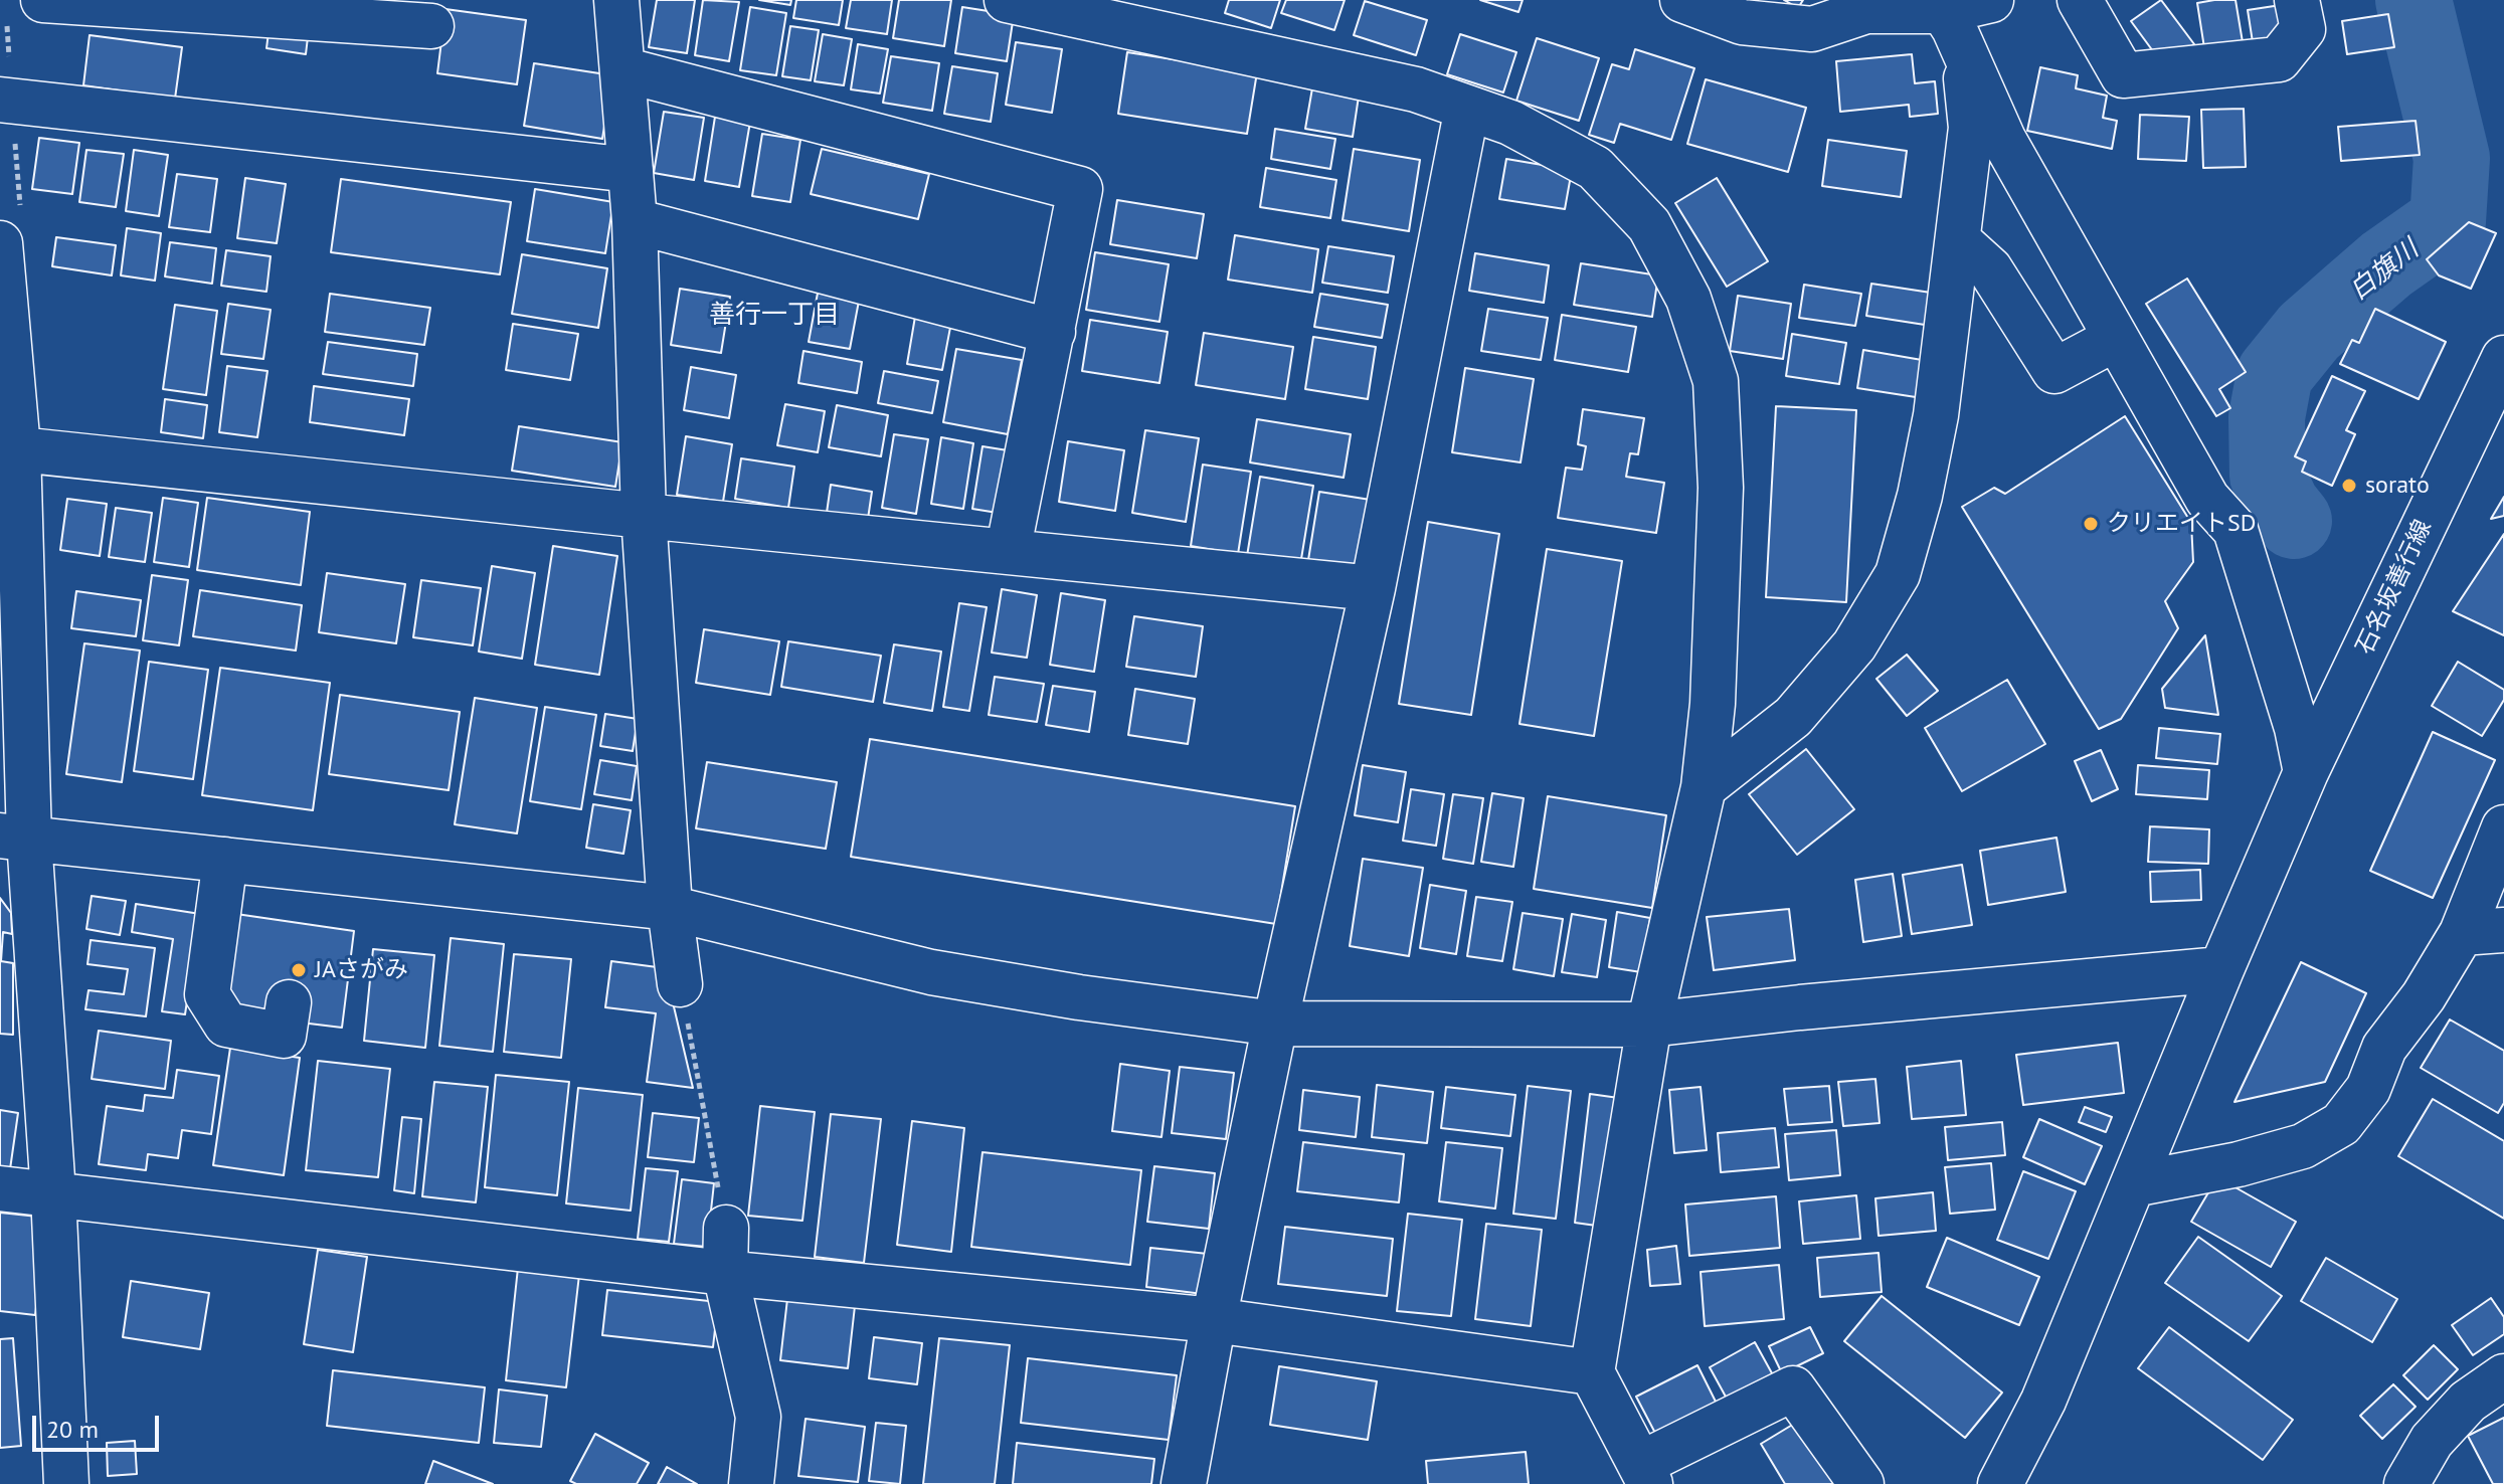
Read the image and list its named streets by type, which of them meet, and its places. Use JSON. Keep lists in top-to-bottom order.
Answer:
{
  "streets": {
    "street": ["石名坂善行線"]
  },
  "districts": ["善行一丁目"],
  "water": ["白旗川"],
  "places": ["sorato", "クリエイトSD", "JAさがみ"],
  "scale_bar": "20 m"
}
